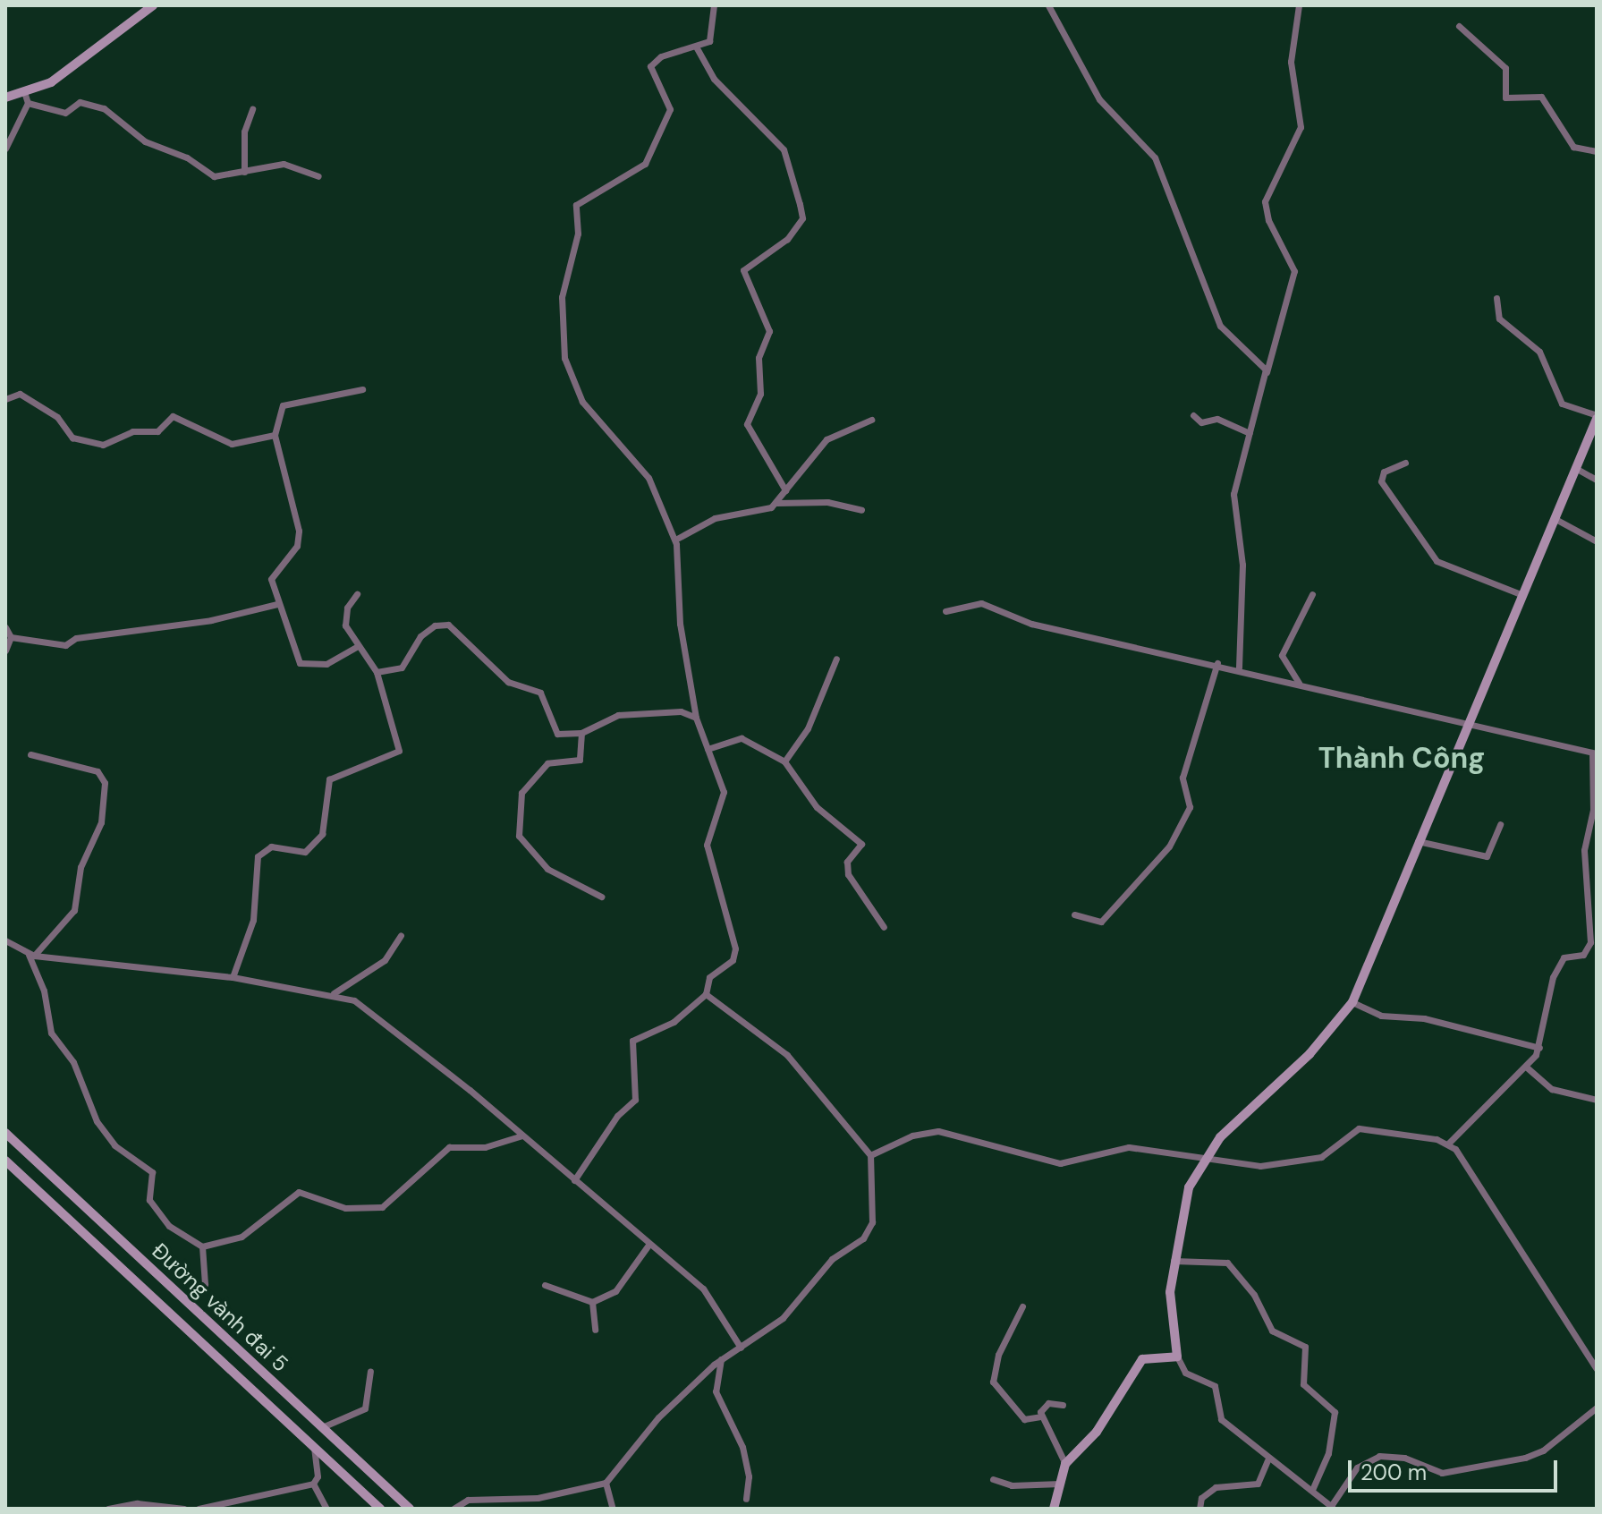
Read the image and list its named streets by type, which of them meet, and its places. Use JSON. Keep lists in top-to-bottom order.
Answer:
{
  "streets": {
    "street": ["Đường vành đai 5"]
  },
  "districts": ["Thành Công"],
  "scale_bar": "200 m"
}
